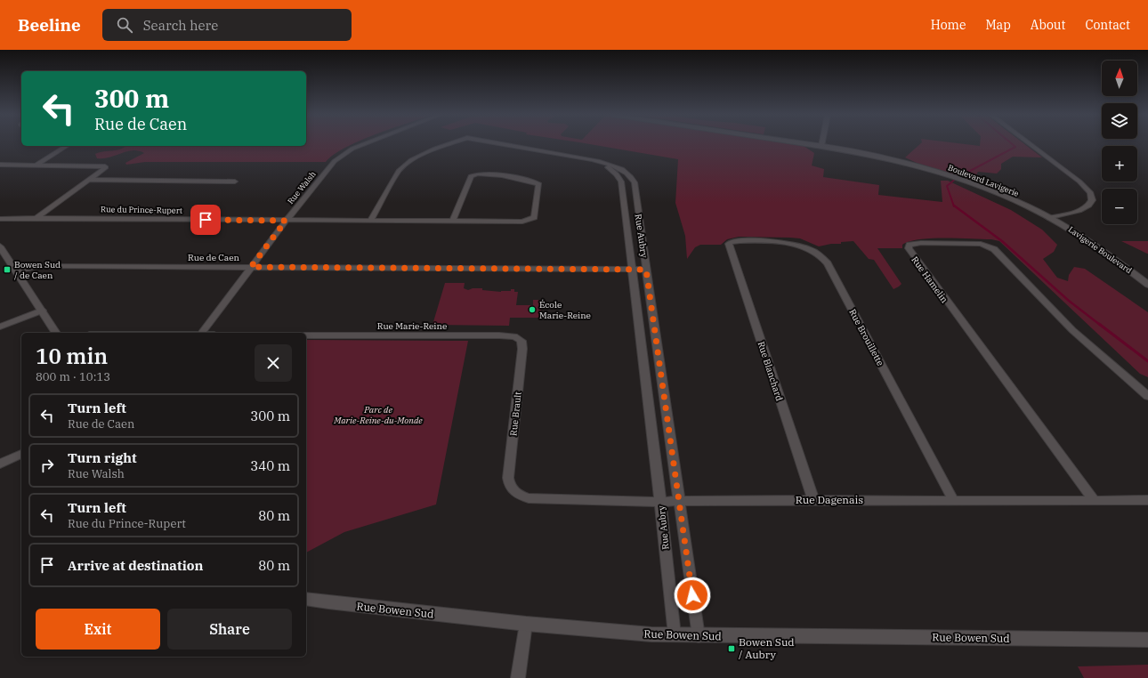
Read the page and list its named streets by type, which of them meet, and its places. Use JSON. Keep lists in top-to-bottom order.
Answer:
{
  "streets": {
    "street": [
      "Boulevard Lavigerie",
      "Rue Walsh",
      "Rue du Prince-Rupert",
      "Rue Aubry",
      "Lavigerie Boulevard",
      "Rue de Caen",
      "Rue Hamelin",
      "Rue Marie-Reine",
      "Rue Brouillette",
      "Rue Blanchard",
      "Rue Brault",
      "Rue Dagenais",
      "Rue Bowen Sud"
    ]
  },
  "crossings": [
    ["Boulevard Lavigerie", "Lavigerie Boulevard"],
    ["Rue Walsh", "Rue du Prince-Rupert"],
    ["Rue Walsh", "Rue de Caen"],
    ["Rue du Prince-Rupert", "Rue Aubry"],
    ["Rue Aubry", "Rue de Caen"],
    ["Rue Aubry", "Rue Dagenais"],
    ["Rue Aubry", "Rue Bowen Sud"],
    ["Rue Hamelin", "Rue Dagenais"],
    ["Rue Marie-Reine", "Rue Brault"],
    ["Rue Brouillette", "Rue Blanchard"],
    ["Rue Brouillette", "Rue Dagenais"],
    ["Rue Blanchard", "Rue Dagenais"],
    ["Rue Brault", "Rue Dagenais"]
  ],
  "parks": ["Parc de Marie-Reine-du-Monde"],
  "places": {
    "transit": ["Bowen Sud / de Caen", "Bowen Sud / Aubry"],
    "other": ["École Marie-Reine"]
  },
  "north": "top",
  "page": {
    "header": "Beeline",
    "search": "Search here",
    "nav": [
      "Home",
      "Map",
      "About",
      "Contact"
    ],
    "map_buttons": ["+", "−"],
    "turn": ["300 m", "Rue de Caen"],
    "heading": ["10 min", "800 m · 10:13"],
    "list": [
      {
        "name": "Turn left",
        "note": "Rue de Caen",
        "value": "300 m"
      },
      {
        "name": "Turn right",
        "note": "Rue Walsh",
        "value": "340 m"
      },
      {
        "name": "Turn left",
        "note": "Rue du Prince-Rupert",
        "value": "80 m"
      },
      {
        "name": "Arrive at destination",
        "value": "80 m"
      }
    ],
    "buttons": ["Exit", "Share"]
  }
}
